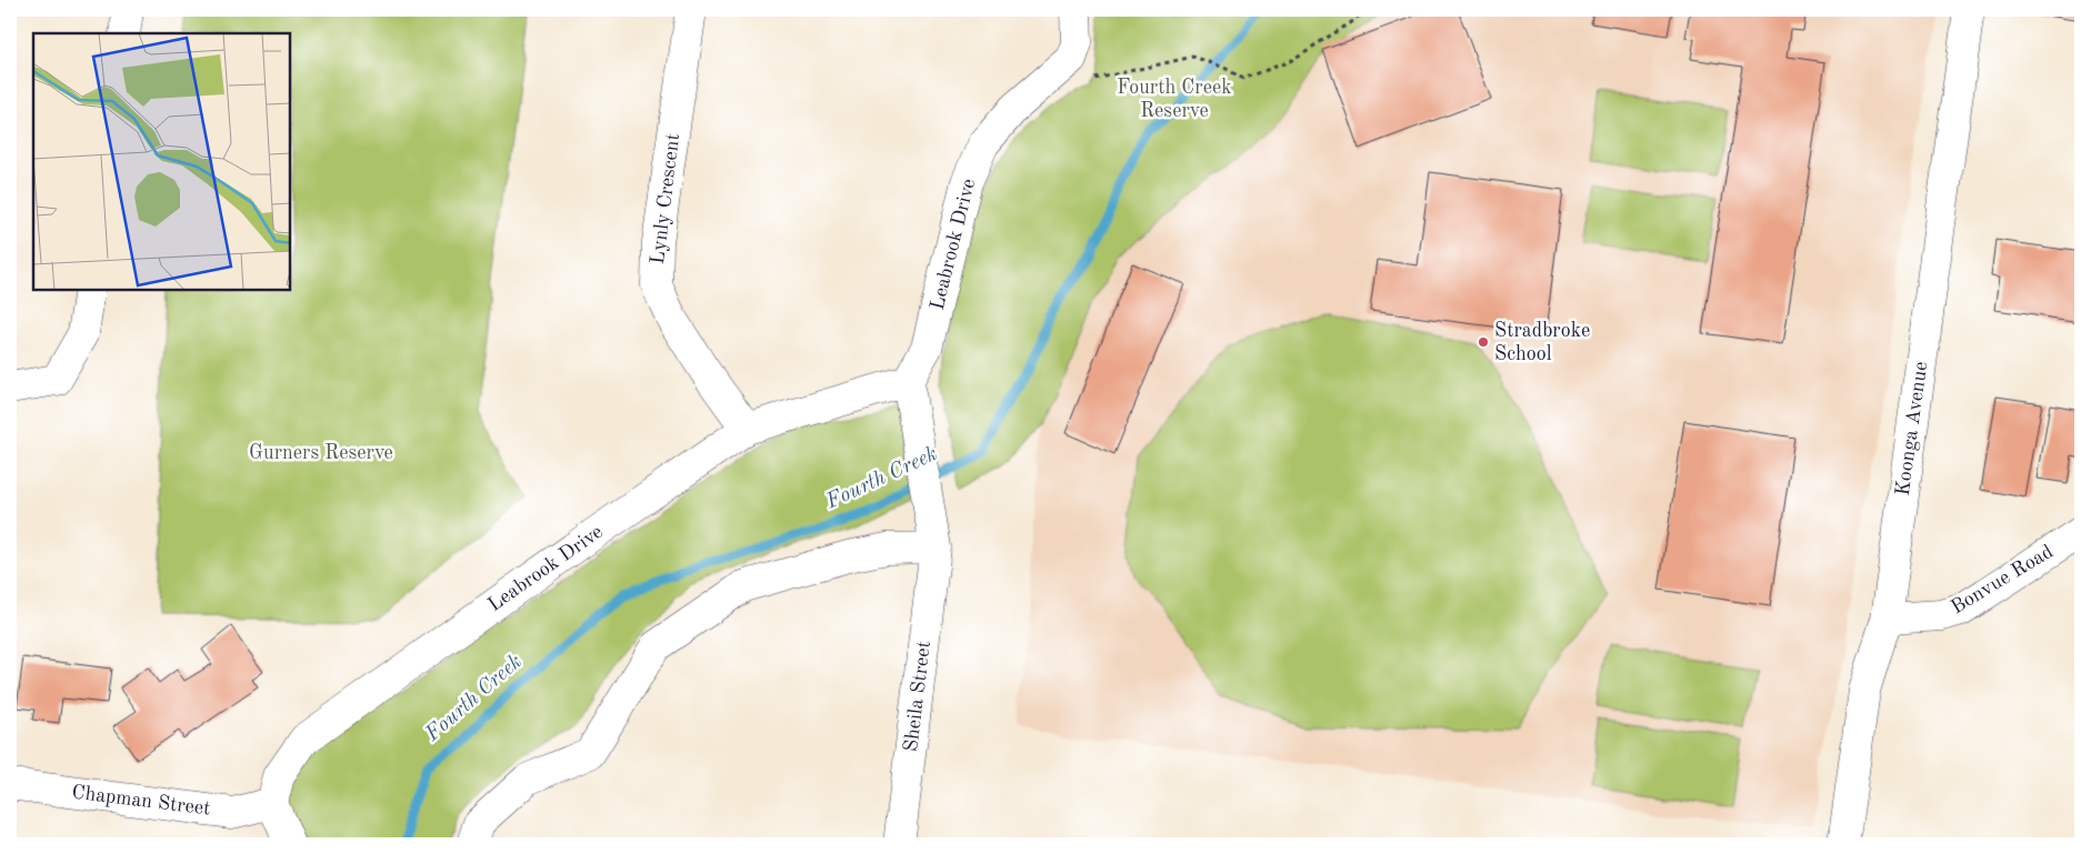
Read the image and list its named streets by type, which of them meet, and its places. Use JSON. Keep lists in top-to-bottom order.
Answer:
{
  "streets": {
    "street": [
      "Lynly Crescent",
      "Leabrook Drive",
      "Koonga Avenue",
      "Bonvue Road",
      "Sheila Street",
      "Chapman Street"
    ]
  },
  "crossings": [
    ["Lynly Crescent", "Leabrook Drive"],
    ["Leabrook Drive", "Chapman Street"],
    ["Koonga Avenue", "Bonvue Road"]
  ],
  "water": ["Fourth Creek"],
  "parks": ["Fourth Creek Reserve", "Gurners Reserve"],
  "places": ["Stradbroke School"]
}
